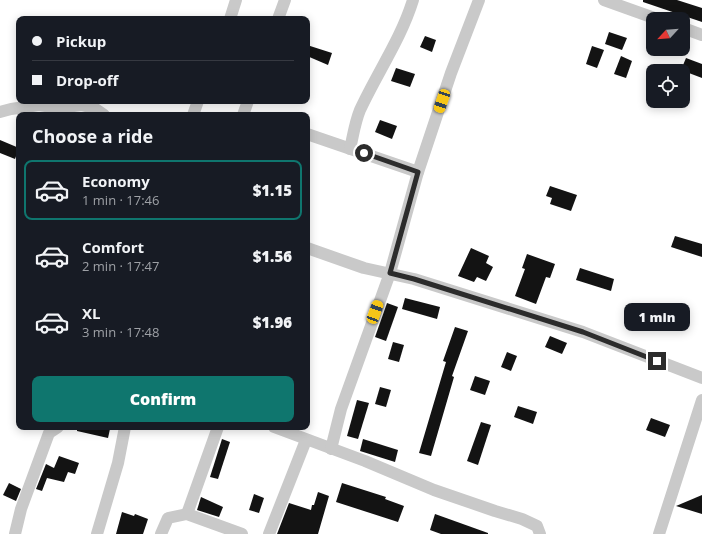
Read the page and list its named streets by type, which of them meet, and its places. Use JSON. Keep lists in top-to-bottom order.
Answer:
{
  "north": "bottom left",
  "page": {
    "banner": ["Pickup", "Drop-off"],
    "heading": "Choose a ride",
    "list": [
      {
        "name": "Economy",
        "note": "1 min · 17:46",
        "value": "$1.15"
      },
      {
        "name": "Comfort",
        "note": "2 min · 17:47",
        "value": "$1.56"
      },
      {
        "name": "XL",
        "note": "3 min · 17:48",
        "value": "$1.96"
      }
    ],
    "bubble": "1 min",
    "buttons": "Confirm"
  }
}
